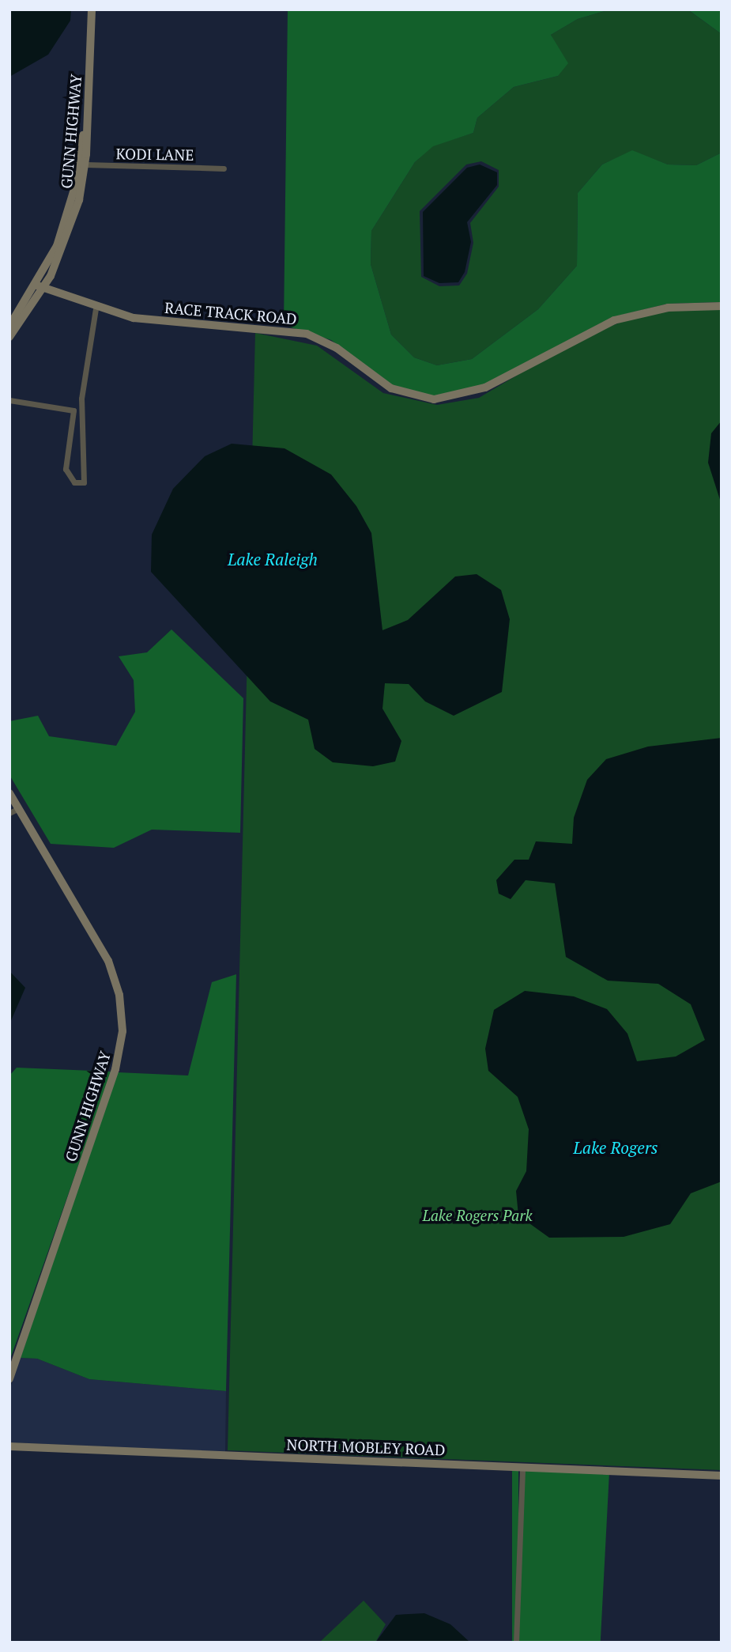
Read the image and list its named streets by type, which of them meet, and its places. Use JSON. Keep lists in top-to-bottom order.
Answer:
{
  "streets": {
    "main road": ["GUNN HIGHWAY", "RACE TRACK ROAD", "NORTH MOBLEY ROAD"],
    "street": ["KODI LANE"]
  },
  "crossings": [
    ["GUNN HIGHWAY", "KODI LANE"],
    ["GUNN HIGHWAY", "RACE TRACK ROAD"]
  ],
  "water": ["Lake Raleigh", "Lake Rogers"],
  "parks": ["Lake Rogers Park"]
}
